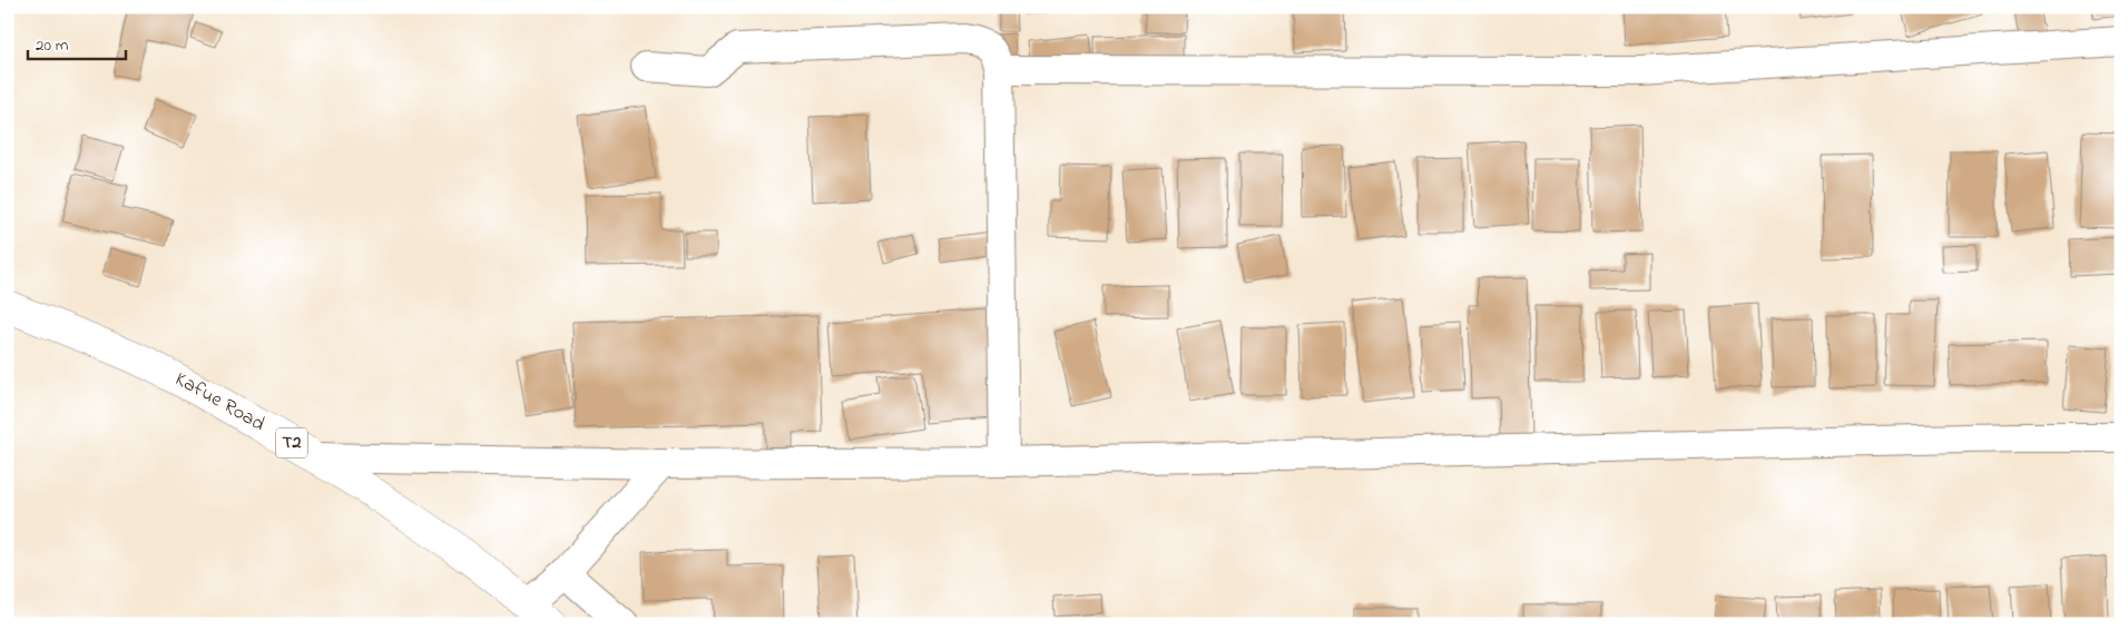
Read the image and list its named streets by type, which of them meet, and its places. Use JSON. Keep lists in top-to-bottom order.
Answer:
{
  "streets": {
    "highway": ["Kafue Road", "T2"]
  },
  "scale_bar": "20 m"
}
